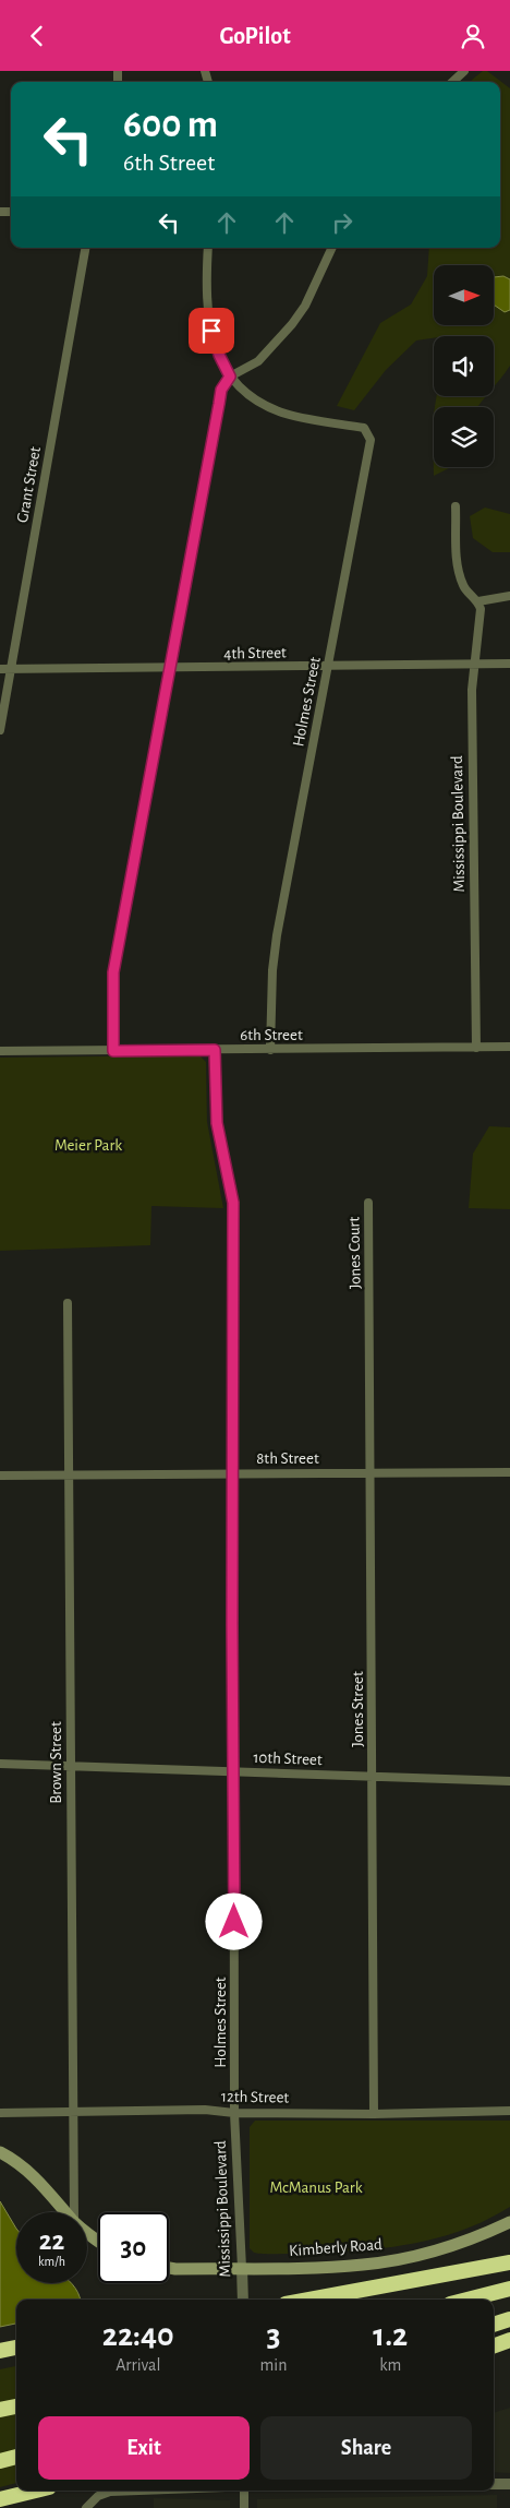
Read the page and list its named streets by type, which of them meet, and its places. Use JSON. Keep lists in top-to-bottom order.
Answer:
{
  "streets": {
    "main road": ["Kimberly Road"],
    "street": [
      "Grant Street",
      "4th Street",
      "Holmes Street",
      "Mississippi Boulevard",
      "6th Street",
      "Jones Court",
      "8th Street",
      "Jones Street",
      "10th Street",
      "Brown Street",
      "12th Street"
    ]
  },
  "crossings": [
    ["Grant Street", "4th Street"],
    ["4th Street", "Holmes Street"],
    ["4th Street", "Mississippi Boulevard"],
    ["Holmes Street", "Mississippi Boulevard"],
    ["Holmes Street", "6th Street"],
    ["Holmes Street", "8th Street"],
    ["Holmes Street", "10th Street"],
    ["Holmes Street", "12th Street"],
    ["Mississippi Boulevard", "6th Street"],
    ["Mississippi Boulevard", "12th Street"],
    ["Mississippi Boulevard", "Kimberly Road"],
    ["Jones Court", "Jones Street"],
    ["8th Street", "Jones Street"],
    ["8th Street", "Brown Street"],
    ["Jones Street", "10th Street"],
    ["Jones Street", "12th Street"],
    ["10th Street", "Brown Street"],
    ["Brown Street", "12th Street"]
  ],
  "parks": ["Meier Park", "McManus Park"],
  "north": "right",
  "page": {
    "header": "GoPilot",
    "turn": ["600 m", "6th Street"],
    "speed": "22 km/h",
    "limit": "30",
    "eta": [
      "22:40",
      "Arrival",
      "3",
      "min",
      "1.2",
      "km"
    ],
    "buttons": ["Exit", "Share"]
  }
}
